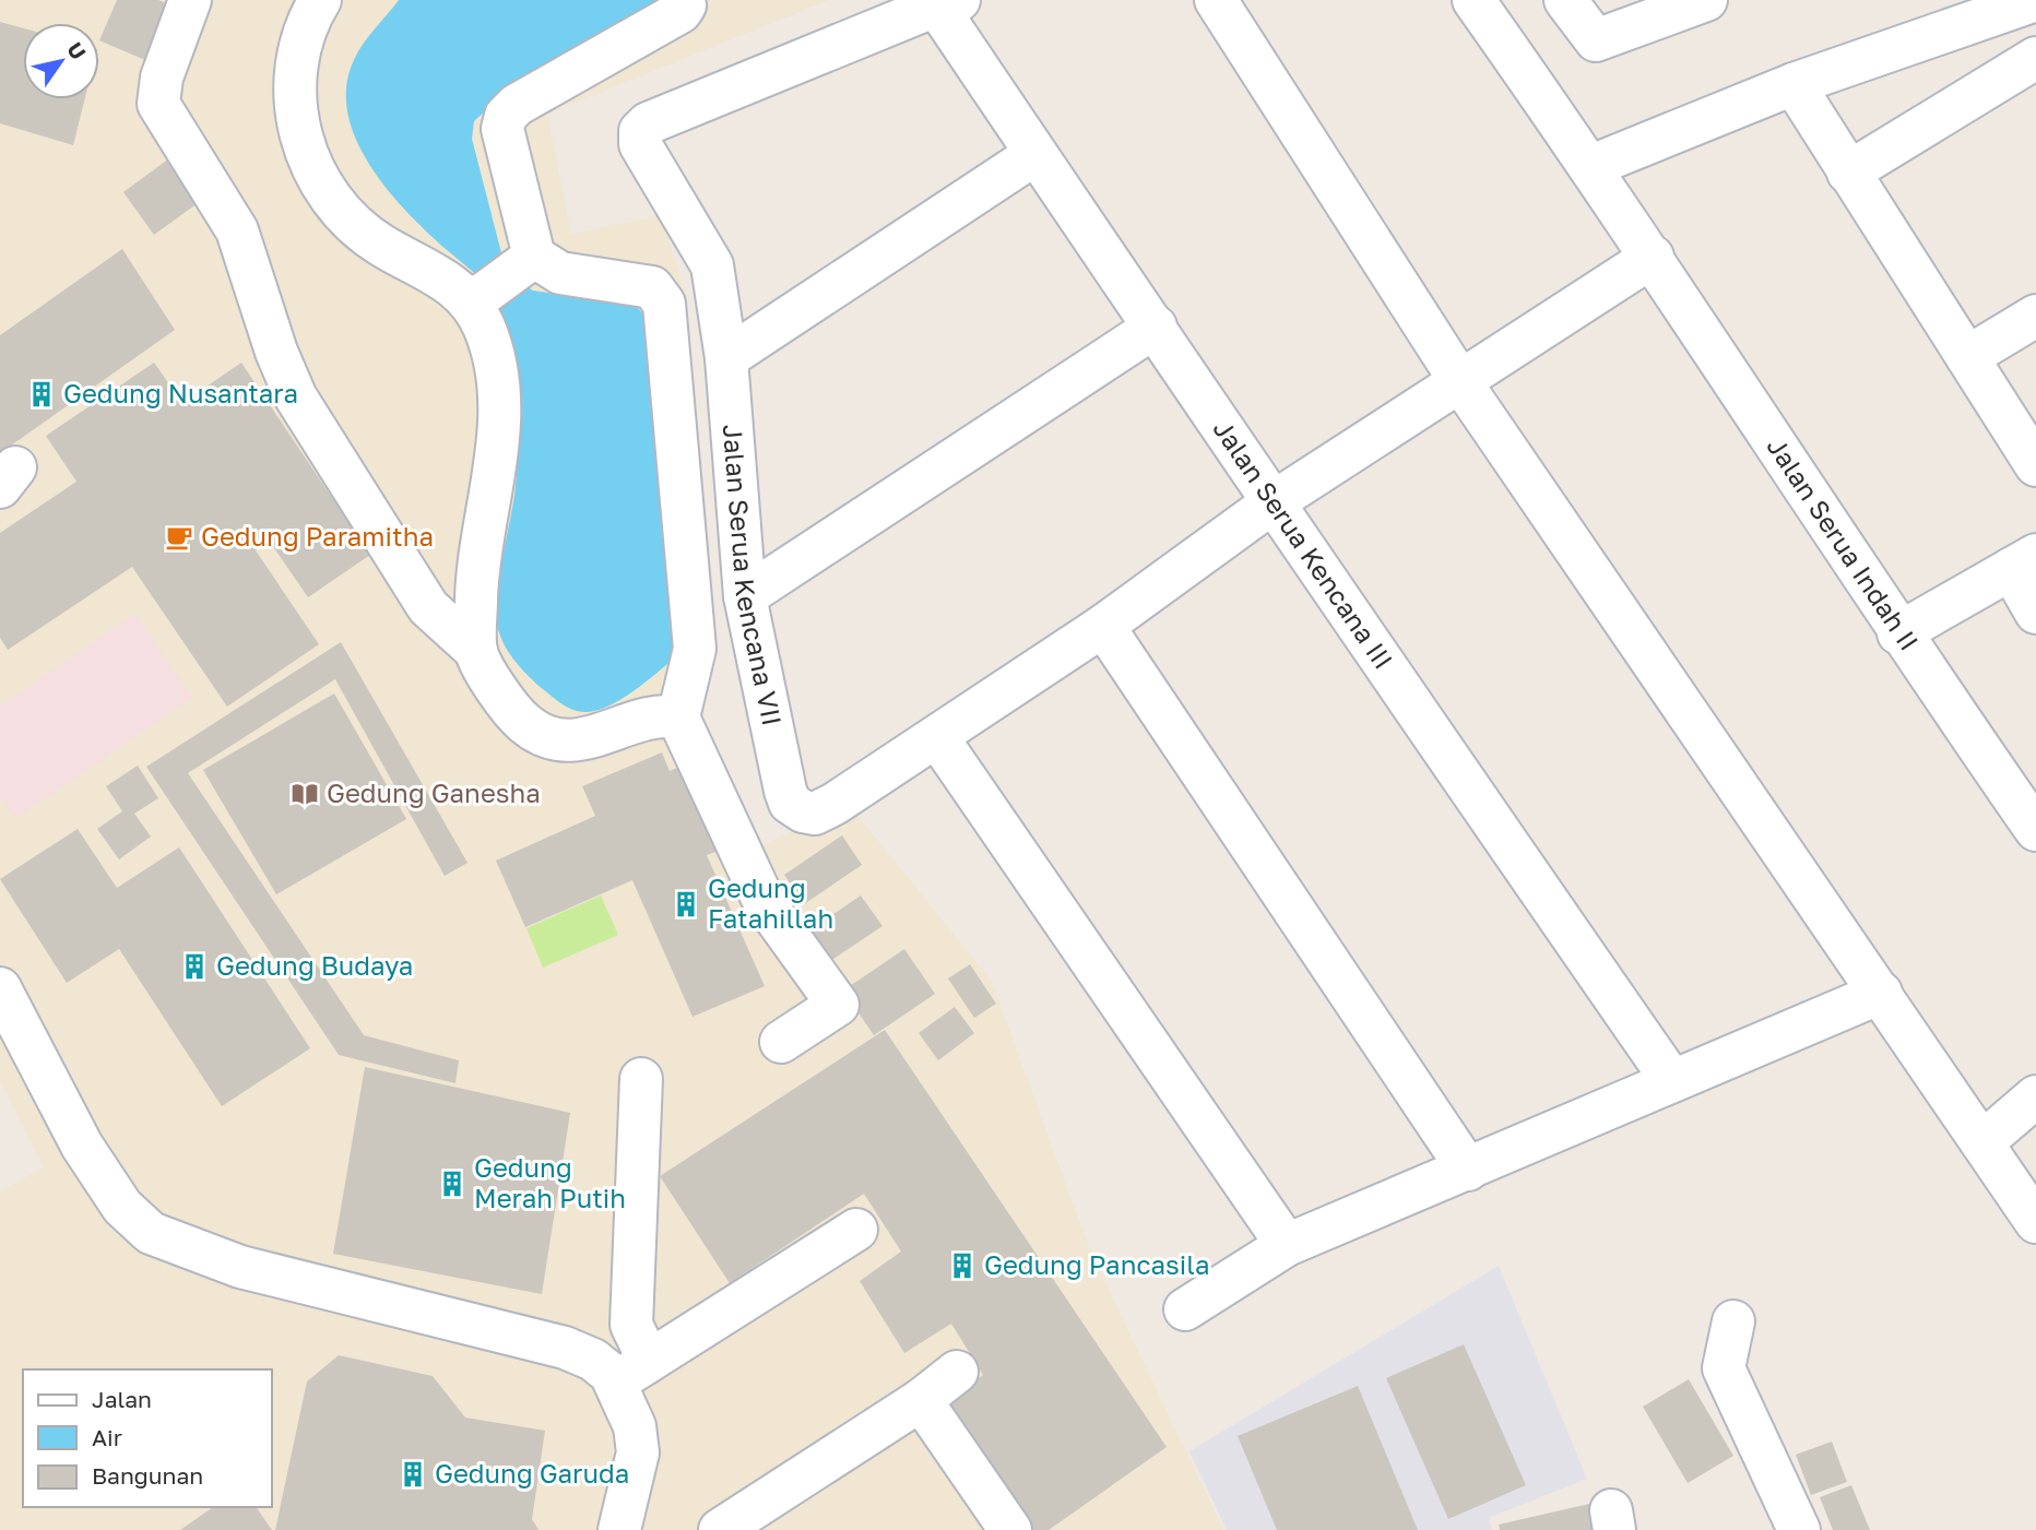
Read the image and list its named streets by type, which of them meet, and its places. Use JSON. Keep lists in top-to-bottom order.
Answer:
{
  "streets": {
    "street": ["Jalan Serua Kencana III", "Jalan Serua Indah II", "Jalan Serua Kencana VII"]
  },
  "crossings": [
    ["Jalan Serua Kencana III", "Jalan Serua Kencana VII"],
    ["Jalan Serua Indah II", "Jalan Serua Kencana VII"]
  ],
  "places": {
    "building": [
      "Gedung Nusantara",
      "Gedung Fatahillah",
      "Gedung Budaya",
      "Gedung Merah Putih",
      "Gedung Pancasila",
      "Gedung Garuda"
    ],
    "cafe": ["Gedung Paramitha"],
    "library": ["Gedung Ganesha"]
  },
  "legend": ["Jalan", "Air", "Bangunan"],
  "north": "top right"
}
